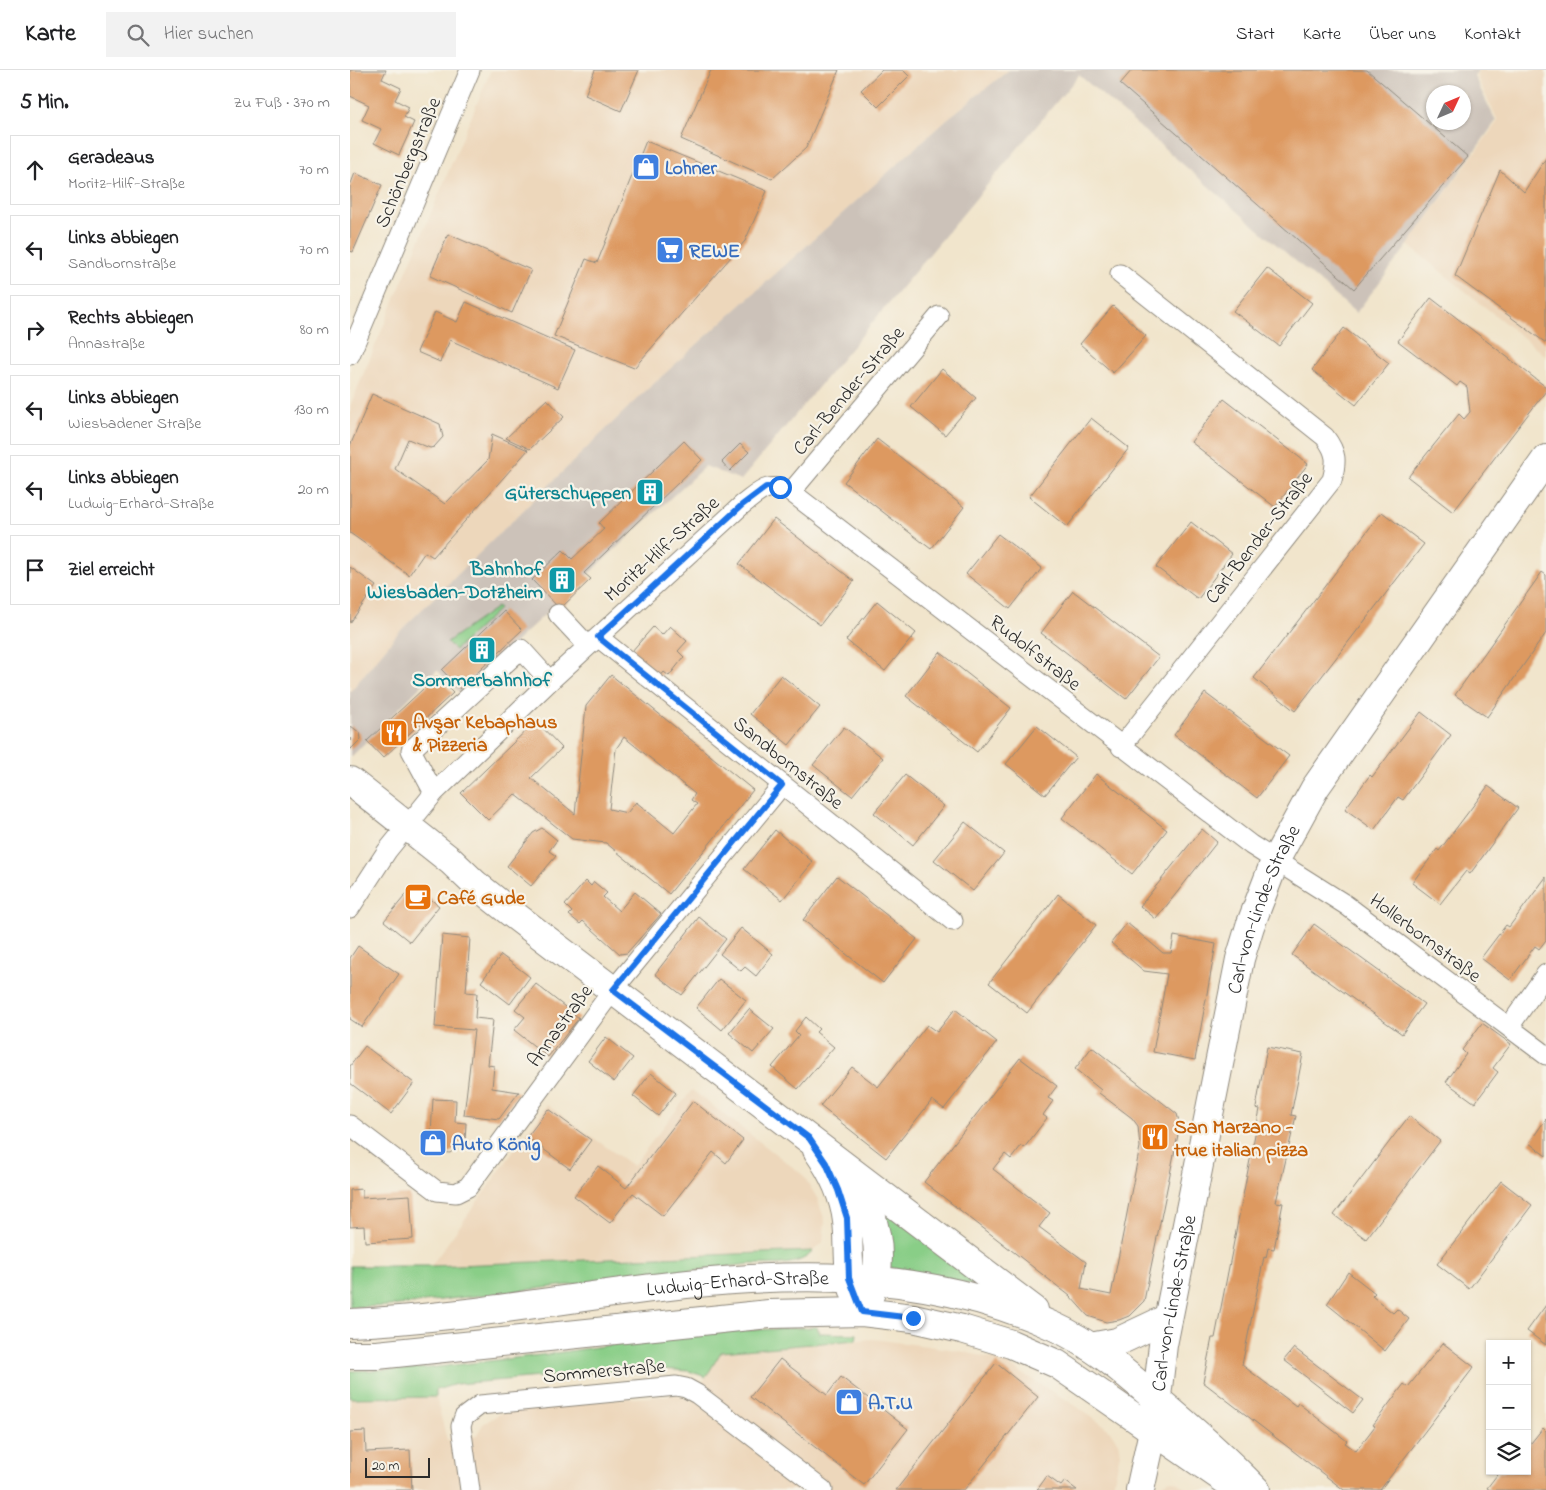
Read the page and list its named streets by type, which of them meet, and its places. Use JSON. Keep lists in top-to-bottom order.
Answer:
{
  "streets": {
    "street": [
      "Schönbergstraße",
      "Carl-Bender-Straße",
      "Moritz-Hilf-Straße",
      "Rudolfstraße",
      "Sandbornstraße",
      "Carl-von-Linde-Straße",
      "Hollerbornstraße",
      "Annastraße",
      "Ludwig-Erhard-Straße",
      "Sommerstraße"
    ]
  },
  "crossings": [
    ["Carl-Bender-Straße", "Rudolfstraße"],
    ["Moritz-Hilf-Straße", "Rudolfstraße"],
    ["Moritz-Hilf-Straße", "Sandbornstraße"],
    ["Rudolfstraße", "Carl-von-Linde-Straße"],
    ["Rudolfstraße", "Hollerbornstraße"],
    ["Sandbornstraße", "Annastraße"],
    ["Carl-von-Linde-Straße", "Hollerbornstraße"],
    ["Carl-von-Linde-Straße", "Ludwig-Erhard-Straße"]
  ],
  "places": {
    "shop": ["Lohner", "Auto König", "A.T.U"],
    "supermarket": ["REWE"],
    "building": ["Güterschuppen", "Bahnhof Wiesbaden-Dotzheim", "Sommerbahnhof"],
    "restaurant": ["Avşar Kebaphaus & Pizzeria", "San Marzano - true italian pizza"],
    "cafe": ["Café Gude"]
  },
  "scale_bar": "20 m",
  "north": "top right",
  "page": {
    "header": "Karte",
    "search": "Hier suchen",
    "nav": [
      "Start",
      "Karte",
      "Über uns",
      "Kontakt"
    ],
    "heading": ["5 Min.", "Zu Fuß · 370 m"],
    "list": [
      ["Geradeaus", "Moritz-Hilf-Straße", "70 m"],
      ["Links abbiegen", "Sandbornstraße", "70 m"],
      ["Rechts abbiegen", "Annastraße", "80 m"],
      ["Links abbiegen", "Wiesbadener Straße", "130 m"],
      ["Links abbiegen", "Ludwig-Erhard-Straße", "20 m"],
      "Ziel erreicht"
    ],
    "map_buttons": ["+", "−"],
    "scale": "20 m"
  }
}
